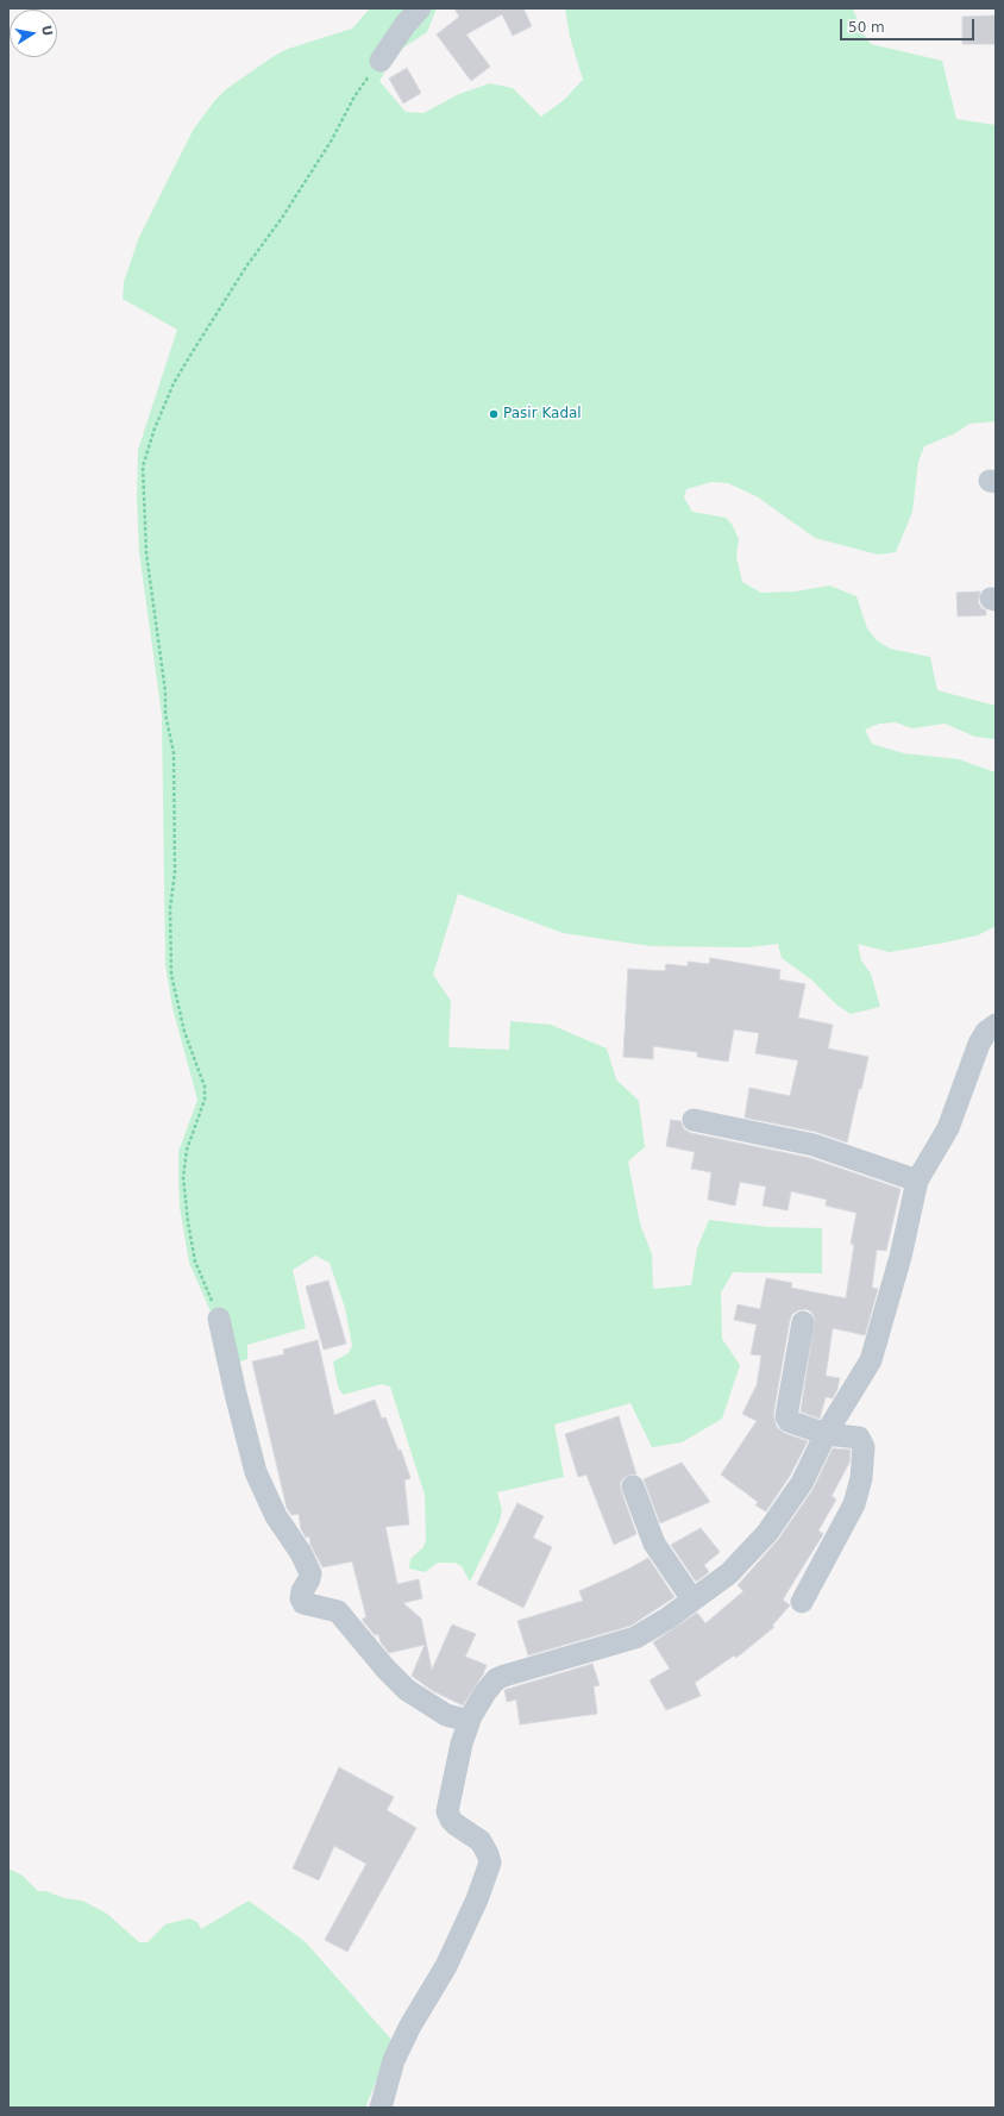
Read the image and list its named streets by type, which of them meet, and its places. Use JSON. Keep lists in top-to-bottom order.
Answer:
{
  "places": ["Pasir Kadal"],
  "scale_bar": "50 m",
  "north": "right"
}
